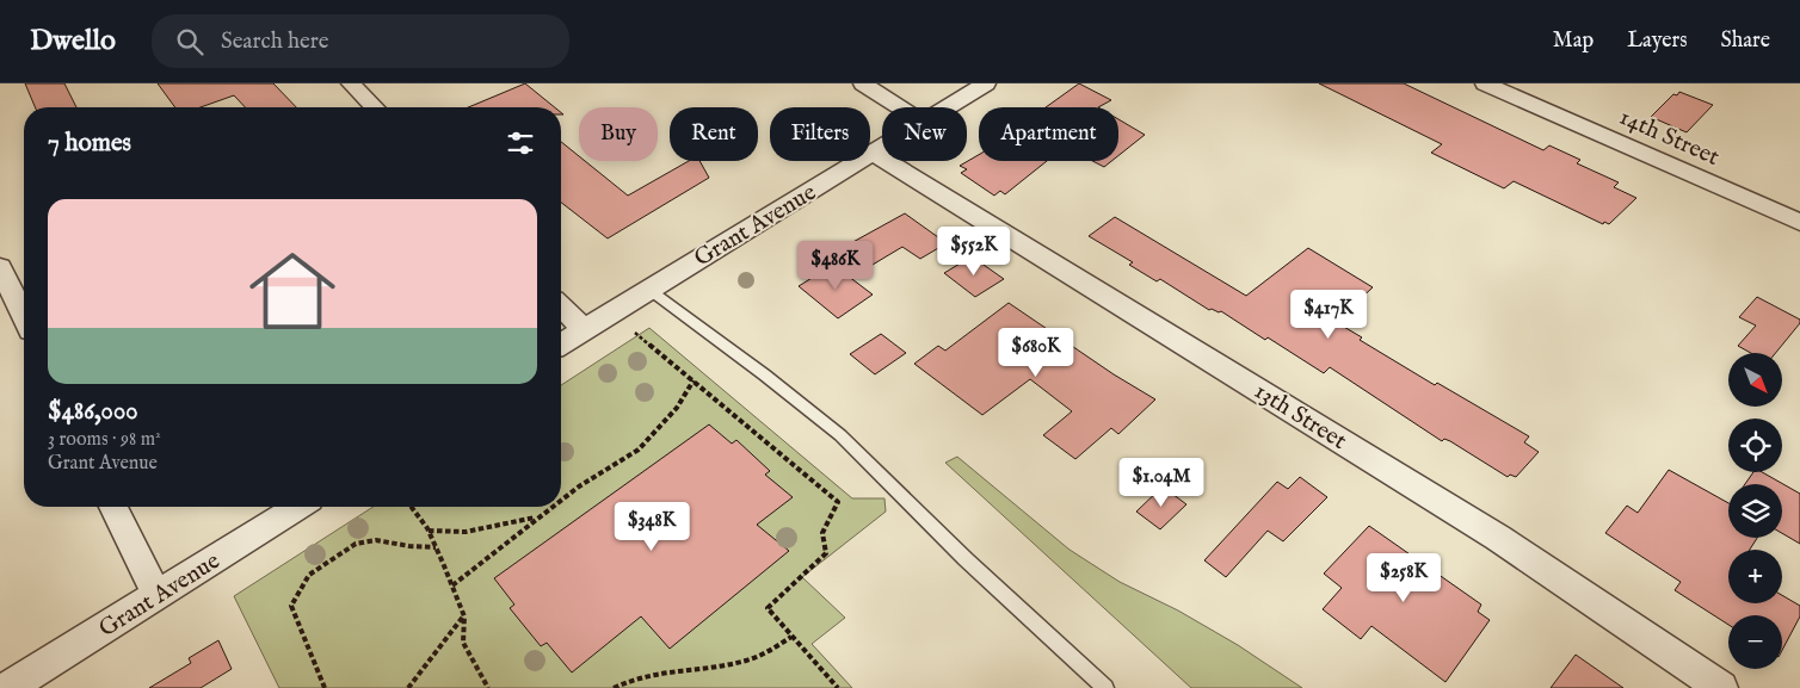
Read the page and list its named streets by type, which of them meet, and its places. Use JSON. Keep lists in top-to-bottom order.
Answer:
{
  "streets": {
    "street": ["14th Street", "Grant Avenue", "13th Street"]
  },
  "crossings": [
    ["Grant Avenue", "13th Street"]
  ],
  "north": "bottom right",
  "page": {
    "header": "Dwello",
    "search": "Search here",
    "nav": ["Map", "Layers", "Share"],
    "chip": [
      "Buy",
      "Rent",
      "Filters",
      "New",
      "Apartment"
    ],
    "heading": "7 homes",
    "list": [
      {
        "name": "$486,000",
        "note": "3 rooms · 98 m² · Grant Avenue"
      }
    ],
    "price": [
      "$552K",
      "$486K",
      "$417K",
      "$680K",
      "$1.04M",
      "$348K",
      "$258K"
    ],
    "map_buttons": ["+", "−"]
  }
}
